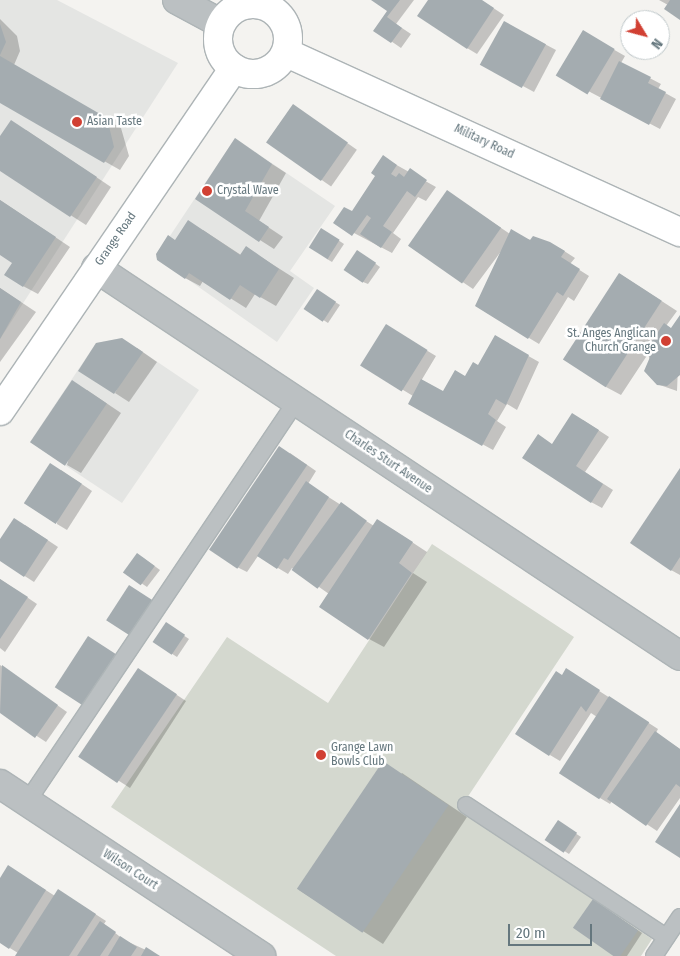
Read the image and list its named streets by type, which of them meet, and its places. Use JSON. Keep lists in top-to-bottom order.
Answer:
{
  "streets": {
    "main road": ["Military Road", "Grange Road"],
    "street": ["Charles Sturt Avenue", "Wilson Court"]
  },
  "crossings": [
    ["Military Road", "Grange Road"],
    ["Grange Road", "Charles Sturt Avenue"]
  ],
  "places": [
    "Asian Taste",
    "Crystal Wave",
    "St. Anges Anglican Church Grange",
    "Grange Lawn Bowls Club"
  ],
  "scale_bar": "20 m",
  "north": "bottom right"
}
